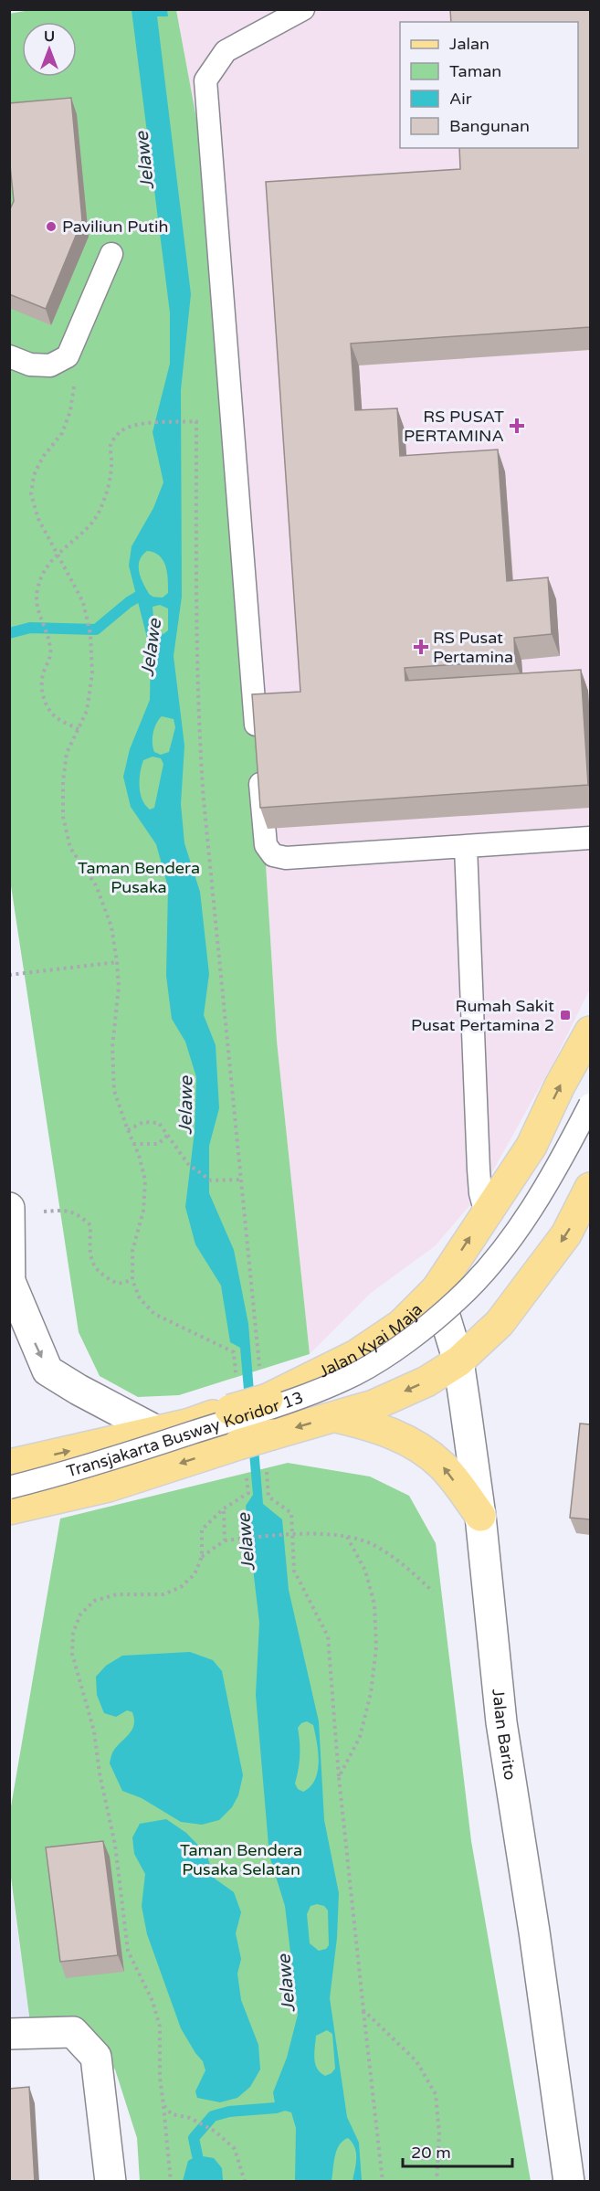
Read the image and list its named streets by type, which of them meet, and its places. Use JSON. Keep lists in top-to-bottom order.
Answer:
{
  "streets": {
    "main road": ["Jalan Kyai Maja"],
    "street": ["Jalan Barito"],
    "lane": ["Transjakarta Busway Koridor 13"]
  },
  "crossings": [
    ["Jalan Kyai Maja", "Jalan Barito"]
  ],
  "water": ["Jelawe"],
  "parks": ["Taman Bendera Pusaka", "Taman Bendera Pusaka Selatan"],
  "places": {
    "other": ["Paviliun Putih"],
    "health": ["RS PUSAT PERTAMINA", "RS Pusat Pertamina"],
    "transit": ["Rumah Sakit Pusat Pertamina 2"]
  },
  "legend": [
    "Jalan",
    "Taman",
    "Air",
    "Bangunan"
  ],
  "scale_bar": "20 m",
  "north": "top"
}
